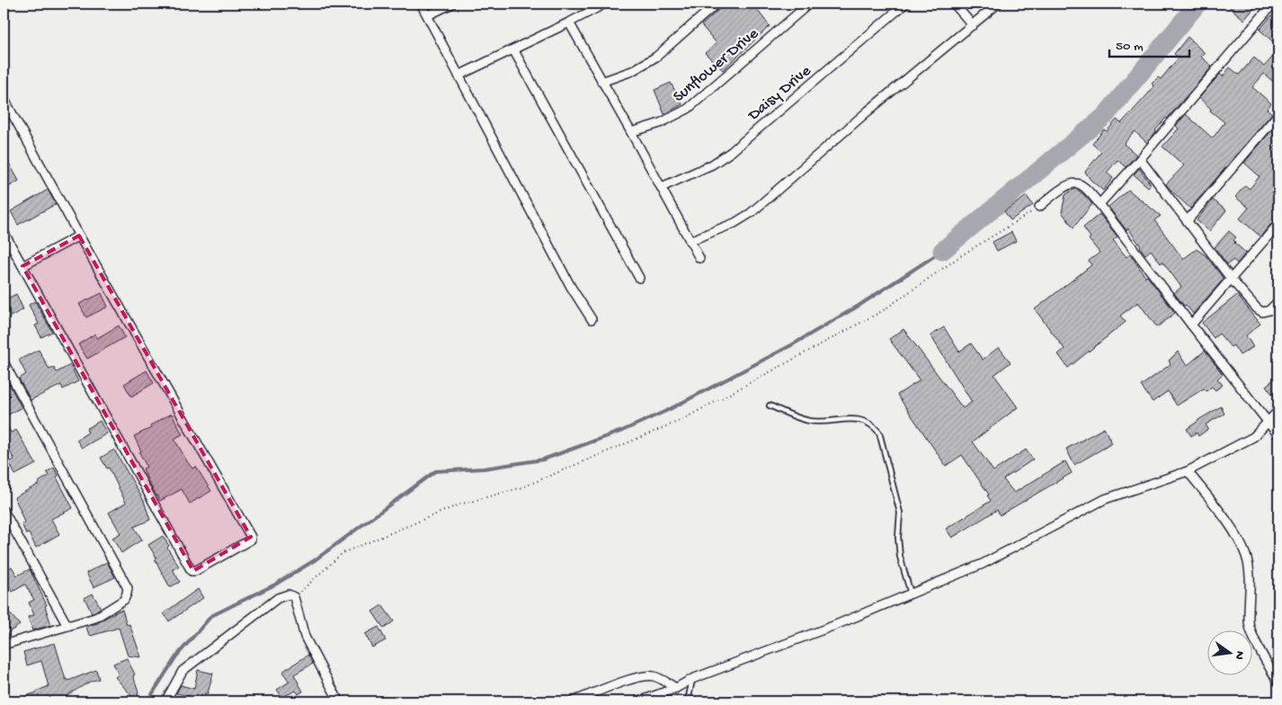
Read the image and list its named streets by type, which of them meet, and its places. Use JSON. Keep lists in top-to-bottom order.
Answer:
{
  "streets": {
    "street": ["Sunflower Drive", "Daisy Drive"]
  },
  "scale_bar": "50 m",
  "north": "right"
}
